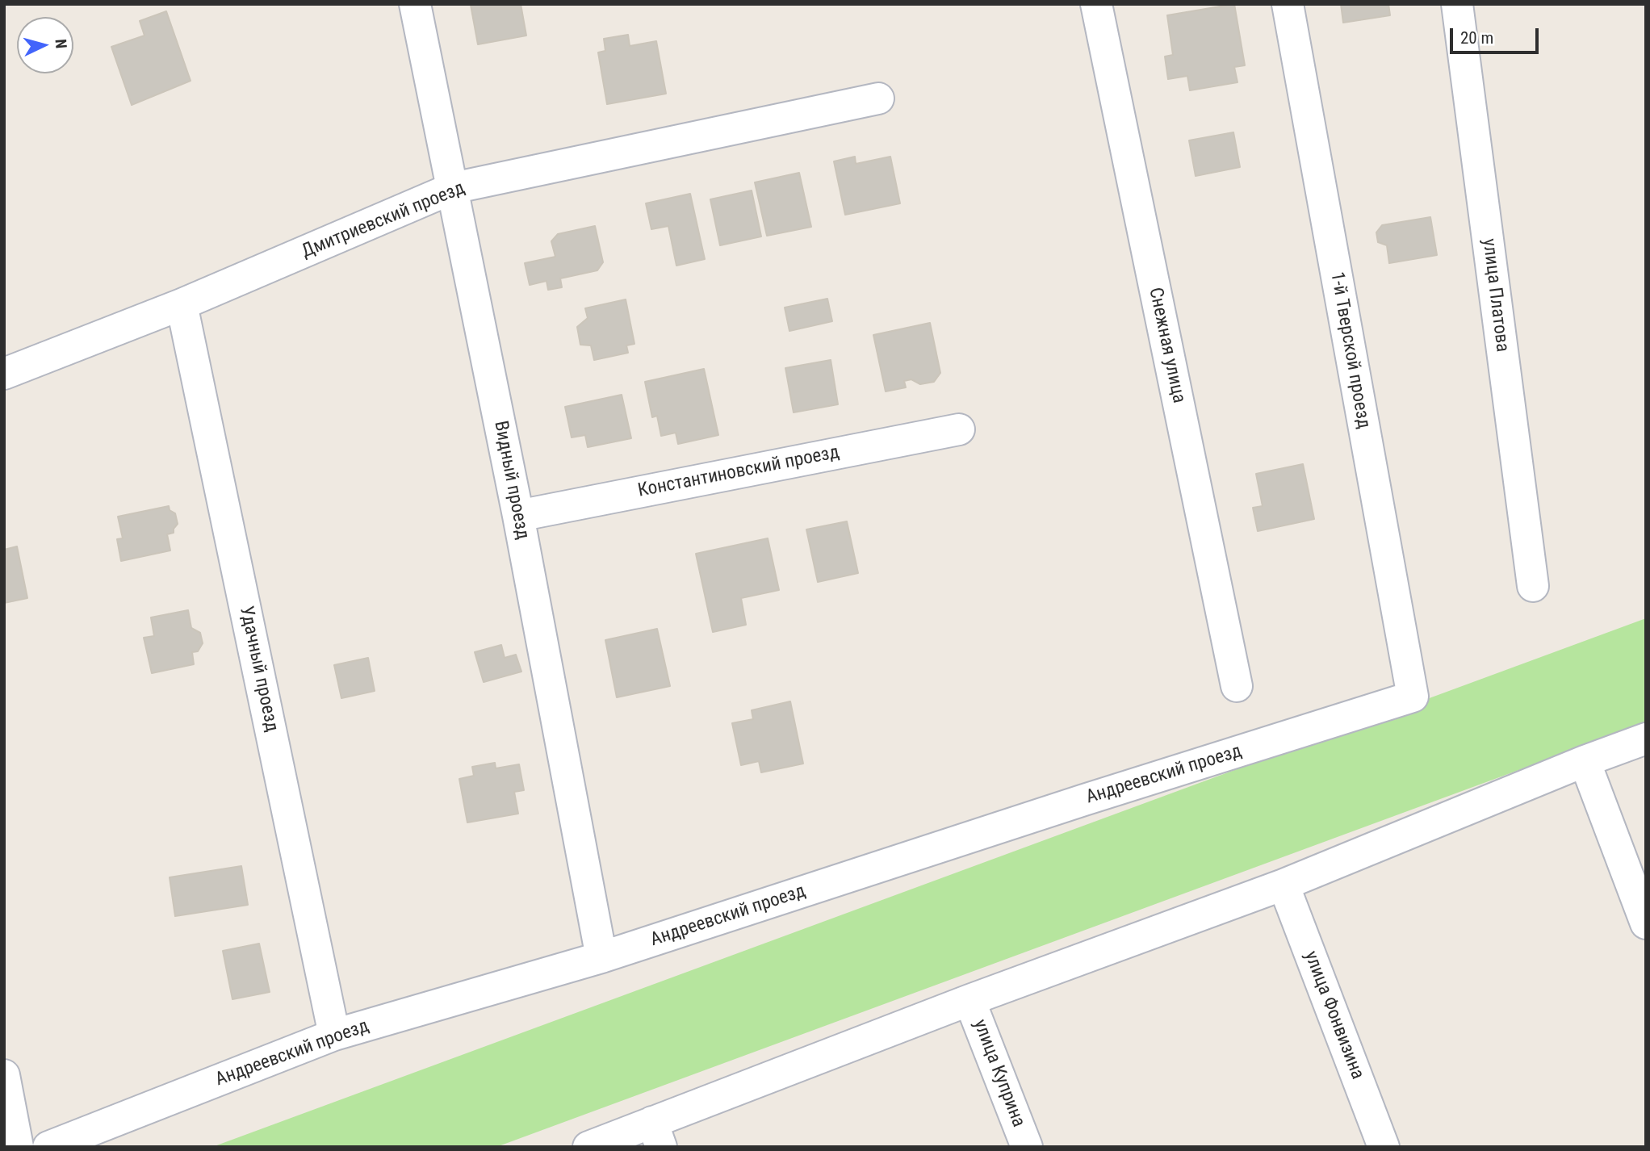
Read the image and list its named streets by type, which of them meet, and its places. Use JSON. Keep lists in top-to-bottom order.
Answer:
{
  "streets": {
    "street": [
      "Дмитриевский проезд",
      "улица Платова",
      "Снежная улица",
      "1-й Тверской проезд",
      "Константиновский проезд",
      "Видный проезд",
      "Удачный проезд",
      "Андреевский проезд",
      "улица Фонвизина",
      "улица Куприна"
    ]
  },
  "crossings": [
    ["Дмитриевский проезд", "Видный проезд"],
    ["Дмитриевский проезд", "Удачный проезд"],
    ["1-й Тверской проезд", "Андреевский проезд"],
    ["Константиновский проезд", "Видный проезд"],
    ["Видный проезд", "Андреевский проезд"],
    ["Удачный проезд", "Андреевский проезд"]
  ],
  "scale_bar": "20 m",
  "north": "right"
}
